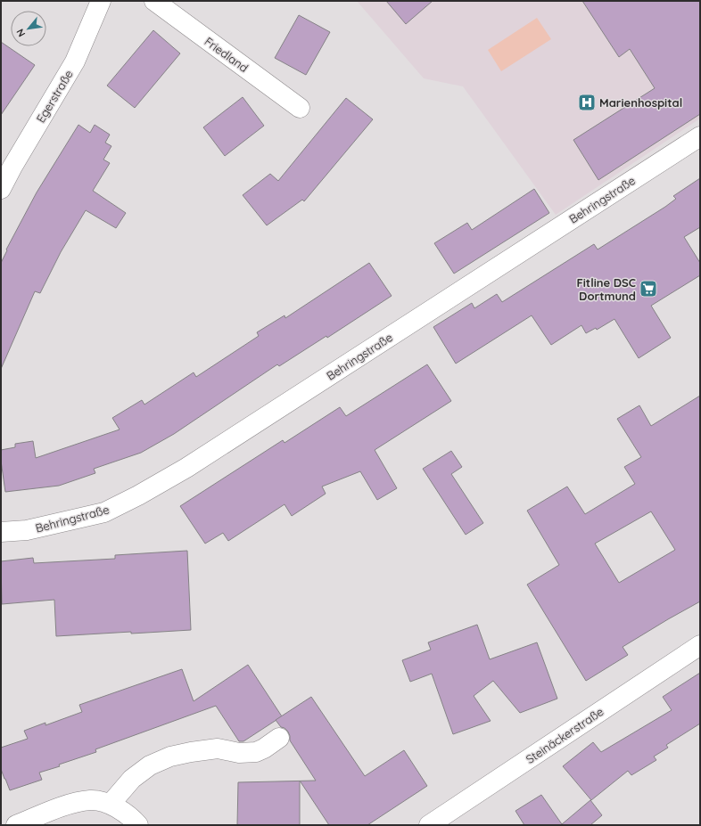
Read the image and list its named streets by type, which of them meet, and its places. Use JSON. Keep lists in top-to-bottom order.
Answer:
{
  "streets": {
    "street": [
      "Friedland",
      "Egerstraße",
      "Behringstraße",
      "Steinäckerstraße"
    ]
  },
  "places": {
    "hospital": ["Marienhospital"],
    "supermarket": ["Fitline DSC Dortmund"]
  },
  "north": "bottom left"
}
